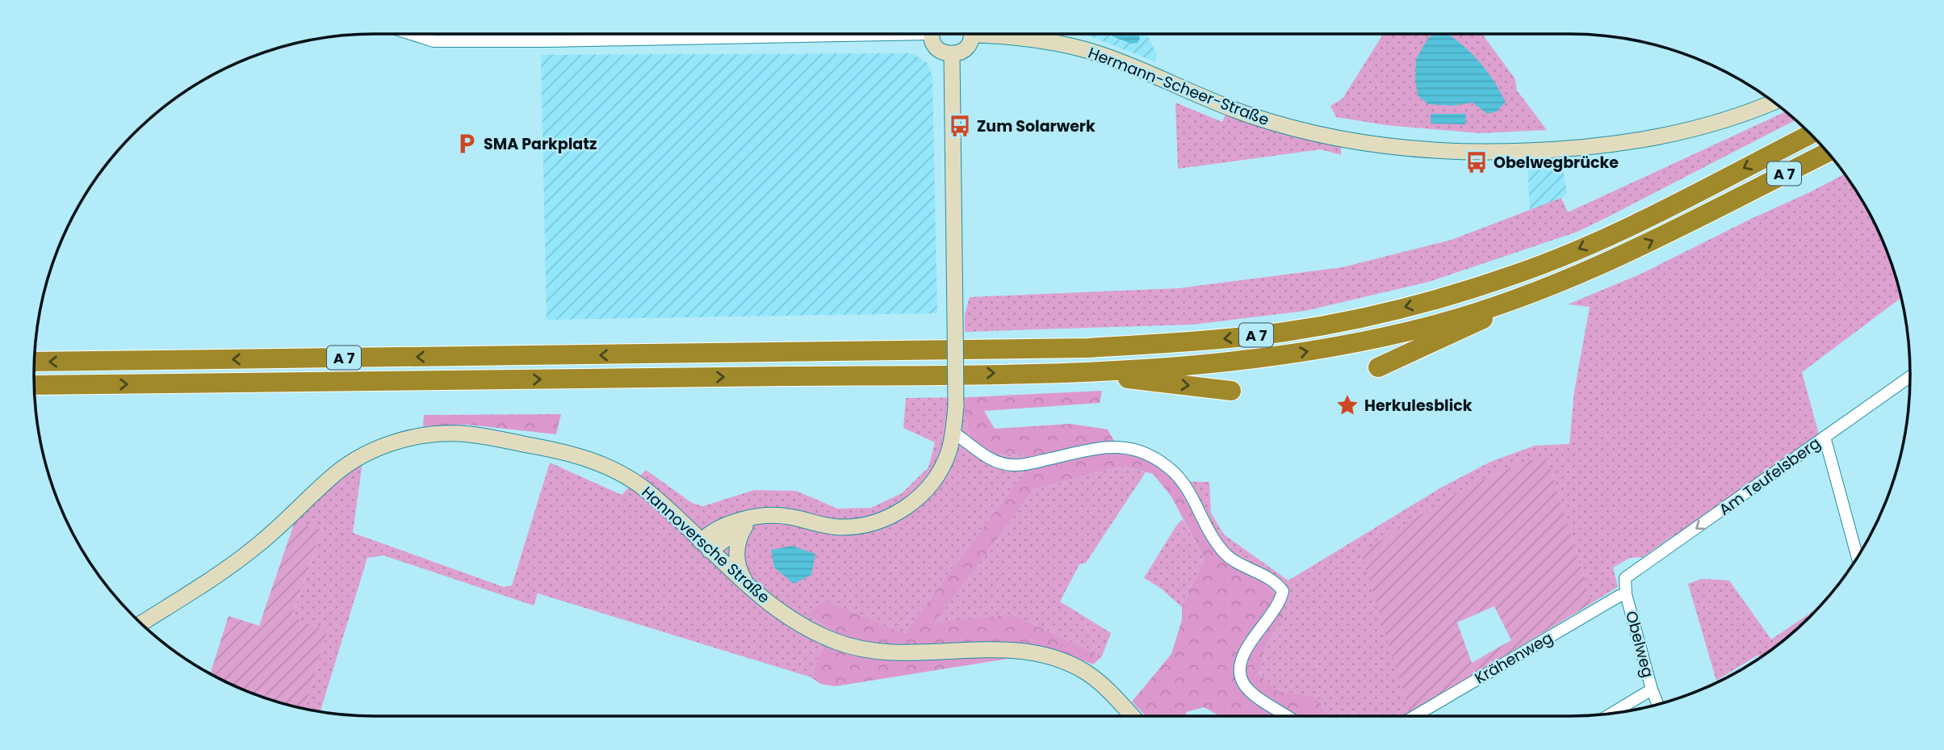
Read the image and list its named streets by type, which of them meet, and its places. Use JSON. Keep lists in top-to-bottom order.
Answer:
{
  "streets": {
    "highway": ["A 7"],
    "main road": ["Hermann-Scheer-Straße", "Hannoversche Straße"],
    "street": ["Am Teufelsberg", "Obelweg", "Krähenweg"]
  },
  "crossings": [
    ["Am Teufelsberg", "Obelweg"],
    ["Obelweg", "Krähenweg"]
  ],
  "one_way": ["Am Teufelsberg"],
  "places": {
    "bus stop": ["Zum Solarwerk", "Obelwegbrücke"],
    "parking": ["SMA Parkplatz"],
    "place": ["Herkulesblick"]
  }
}
